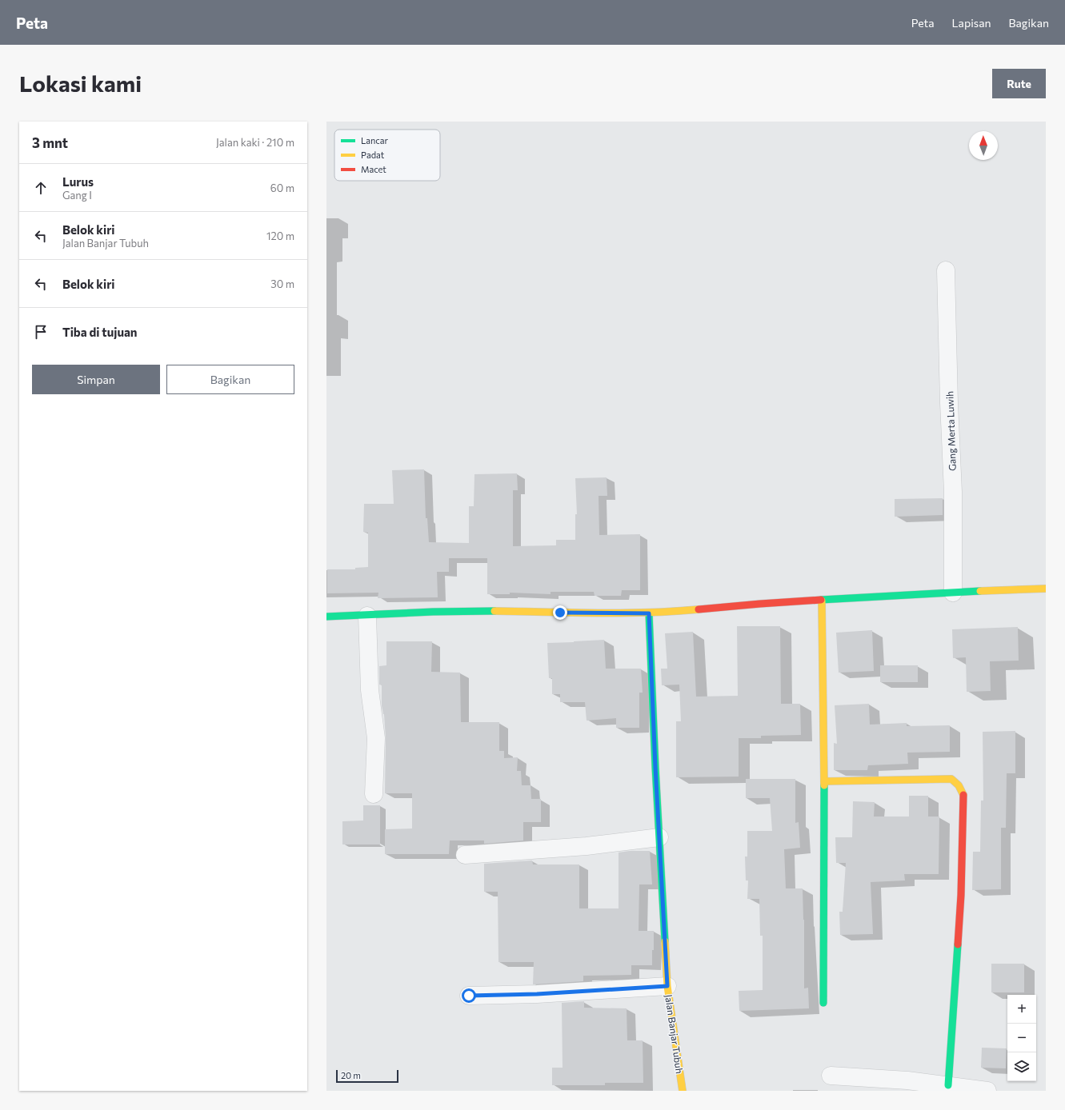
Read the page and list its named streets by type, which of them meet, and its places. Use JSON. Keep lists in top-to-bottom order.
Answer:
{
  "streets": {
    "street": ["Gang Merta Luwih", "Jalan Banjar Tubuh"]
  },
  "legend": ["Lancar", "Padat", "Macet"],
  "scale_bar": "20 m",
  "north": "top",
  "page": {
    "header": "Peta",
    "nav": ["Peta", "Lapisan", "Bagikan"],
    "buttons": [
      "Rute",
      ["Simpan", "Bagikan"]
    ],
    "title": "Lokasi kami",
    "heading": ["3 mnt", "Jalan kaki · 210 m"],
    "list": [
      ["Lurus", "Gang I", "60 m"],
      ["Belok kiri", "Jalan Banjar Tubuh", "120 m"],
      ["Belok kiri", "30 m"],
      "Tiba di tujuan"
    ],
    "map_buttons": ["+", "−"],
    "scale": "20 m"
  }
}
